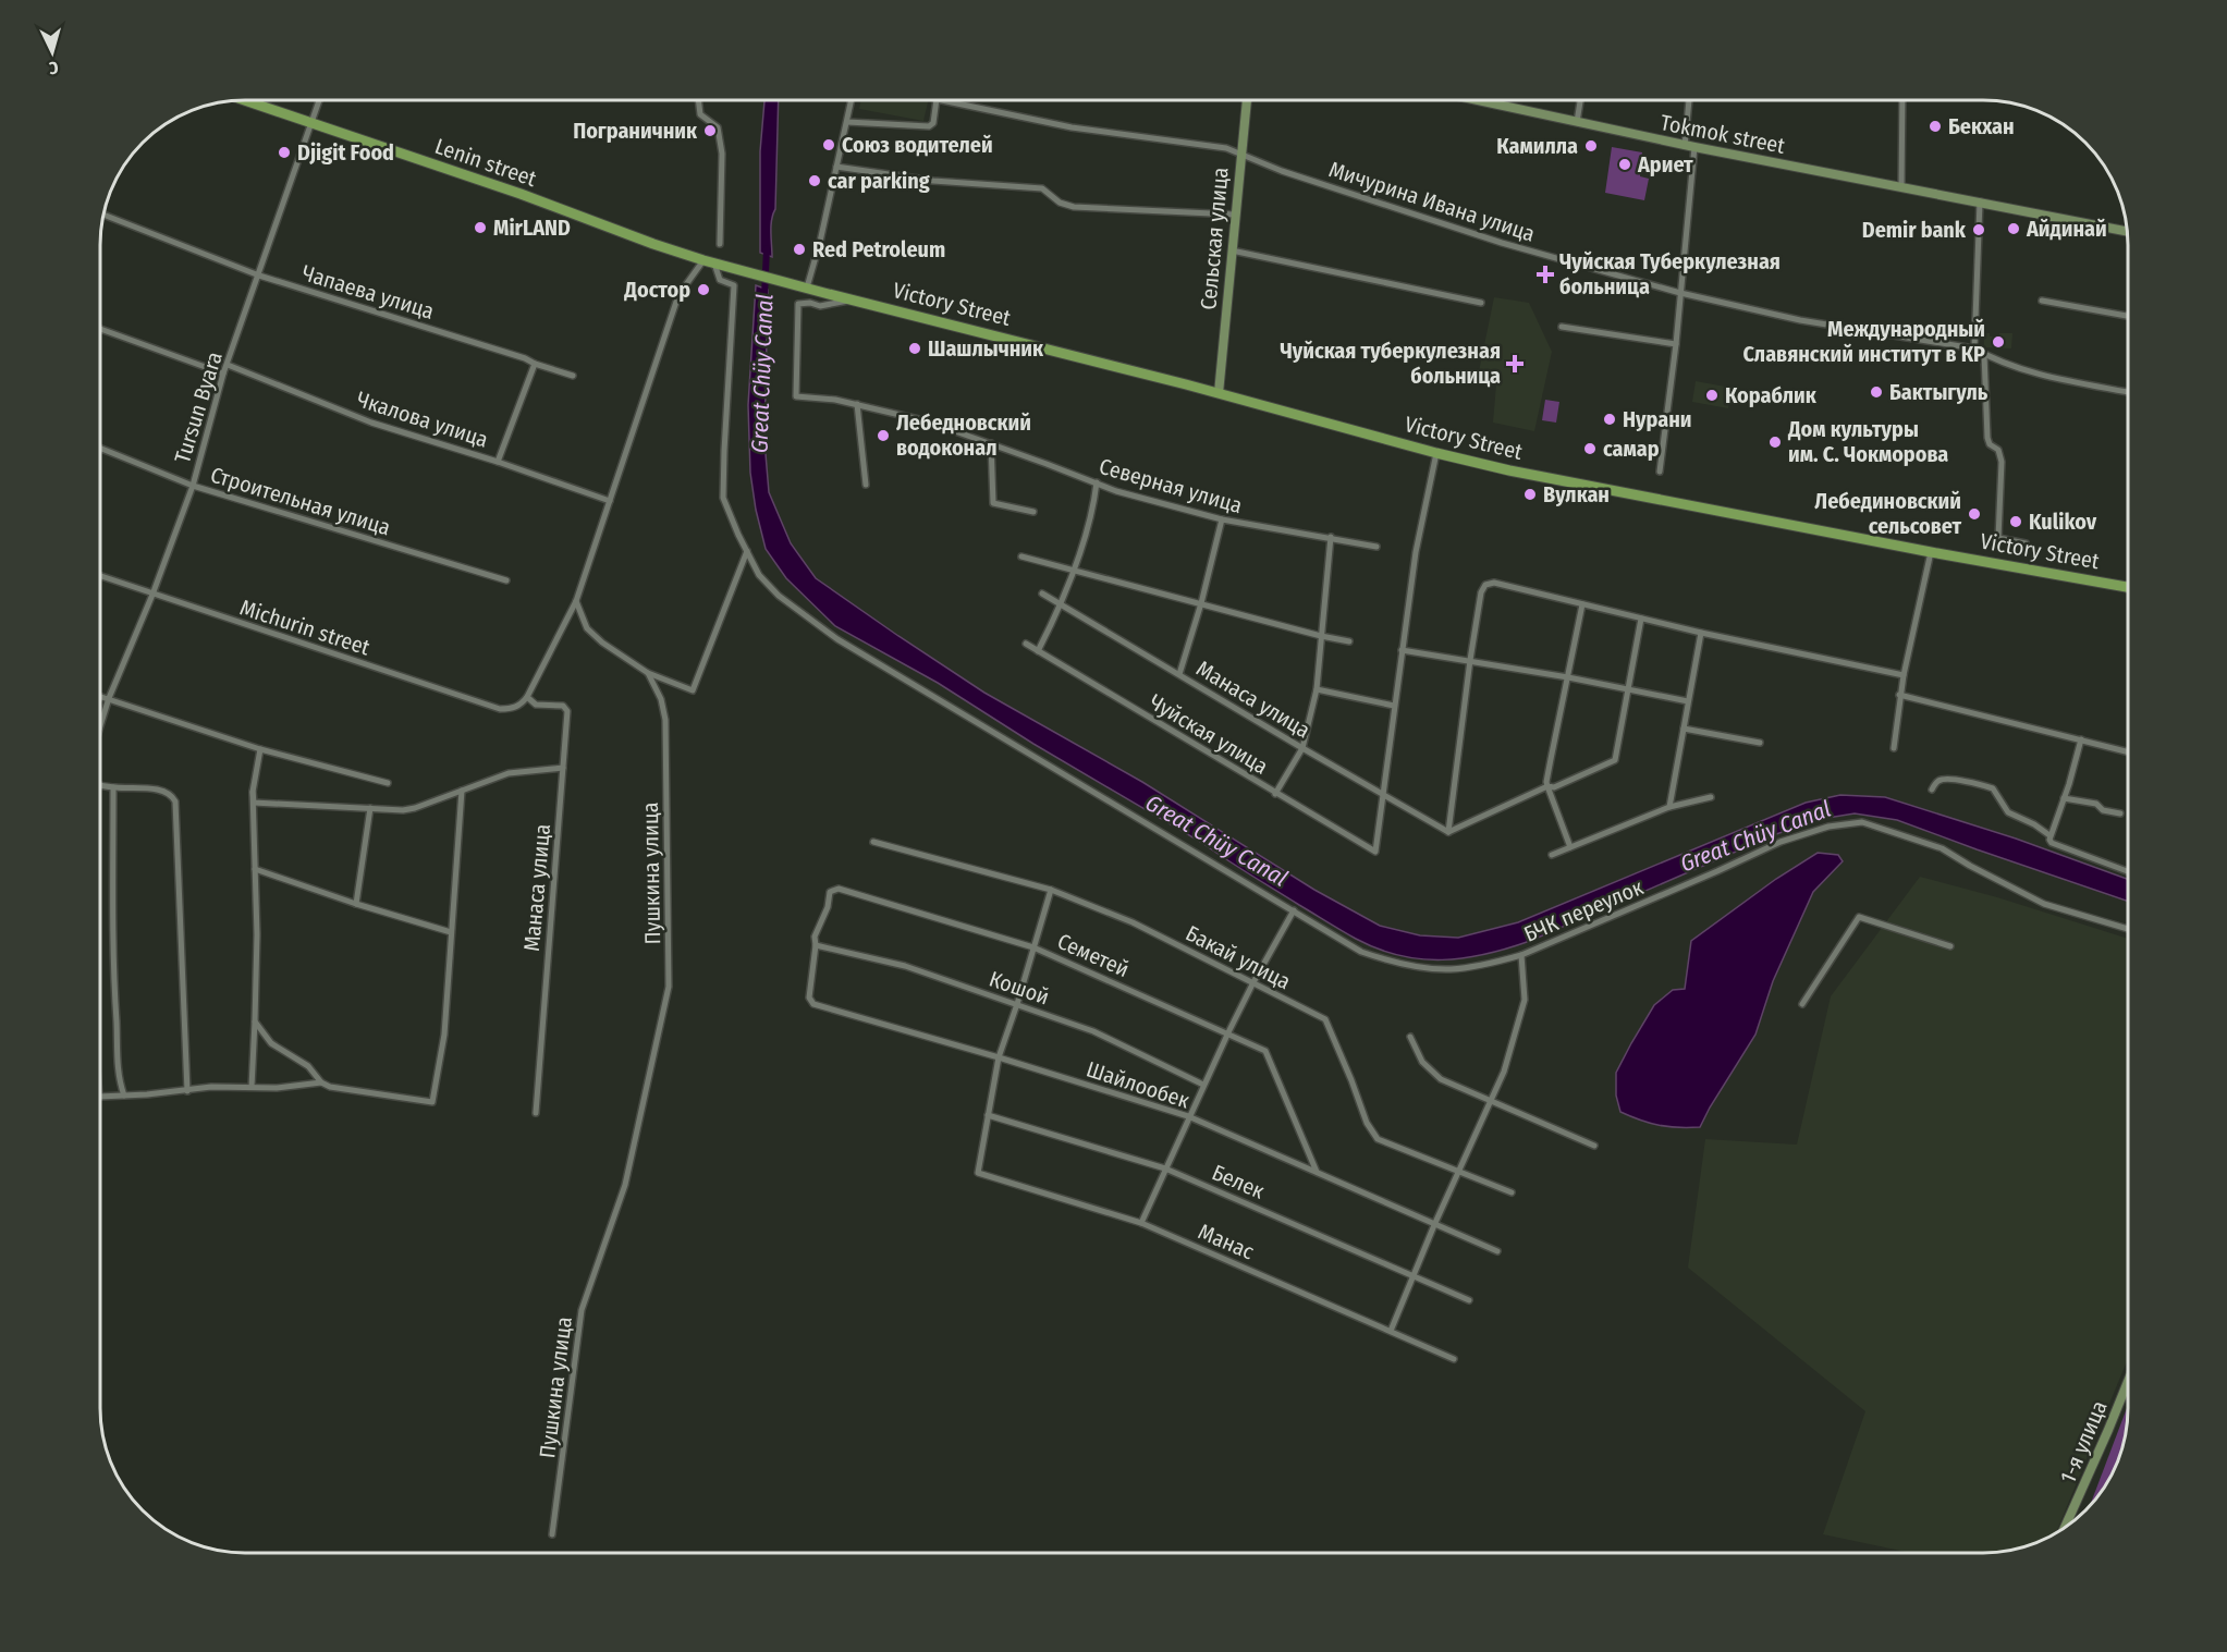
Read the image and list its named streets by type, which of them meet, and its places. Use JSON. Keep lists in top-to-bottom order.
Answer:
{
  "streets": {
    "main road": [
      "Tokmok street",
      "Lenin street",
      "Сельская улица",
      "Victory Street",
      "1-я улица"
    ],
    "street": [
      "Мичурина Ивана улица",
      "Чапаева улица",
      "Tursun Byara",
      "Чкалова улица",
      "Северная улица",
      "Строительная улица",
      "Michurin street",
      "Манаса улица",
      "Чуйская улица",
      "Пушкина улица",
      "БЧК переулок",
      "Семетей",
      "Бакай улица",
      "Кошой",
      "Шайлообек",
      "Белек",
      "Манас"
    ]
  },
  "crossings": [
    ["Lenin street", "Victory Street"],
    ["Lenin street", "Tursun Byara"],
    ["Lenin street", "БЧК переулок"],
    ["Мичурина Ивана улица", "Сельская улица"],
    ["Сельская улица", "Victory Street"],
    ["Чапаева улица", "Tursun Byara"],
    ["Victory Street", "Северная улица"],
    ["Tursun Byara", "Чкалова улица"],
    ["Tursun Byara", "Строительная улица"],
    ["Tursun Byara", "Michurin street"],
    ["Michurin street", "Манаса улица"],
    ["Манаса улица", "Чуйская улица"],
    ["Семетей", "Кошой"],
    ["Семетей", "Шайлообек"],
    ["Кошой", "Шайлообек"],
    ["Белек", "Манас"]
  ],
  "water": ["Great Chüy Canal"],
  "places": {
    "other": [
      "Бекхан",
      "Пограничник",
      "Союз водителей",
      "Камилла",
      "Djigit Food",
      "Ариет",
      "car parking",
      "MirLAND",
      "Айдинай",
      "Demir bank",
      "Red Petroleum",
      "Достор",
      "Международный Славянский институт в КР",
      "Шашлычник",
      "Бактыгуль",
      "Кораблик",
      "Нурани",
      "Лебедновский водоконал",
      "Дом культуры им. С. Чокморова",
      "самар",
      "Вулкан",
      "Лебединовский сельсовет",
      "Kulikov"
    ],
    "health": ["Чуйская Туберкулезная больница", "Чуйская туберкулезная больница"]
  },
  "north": "bottom"
}
